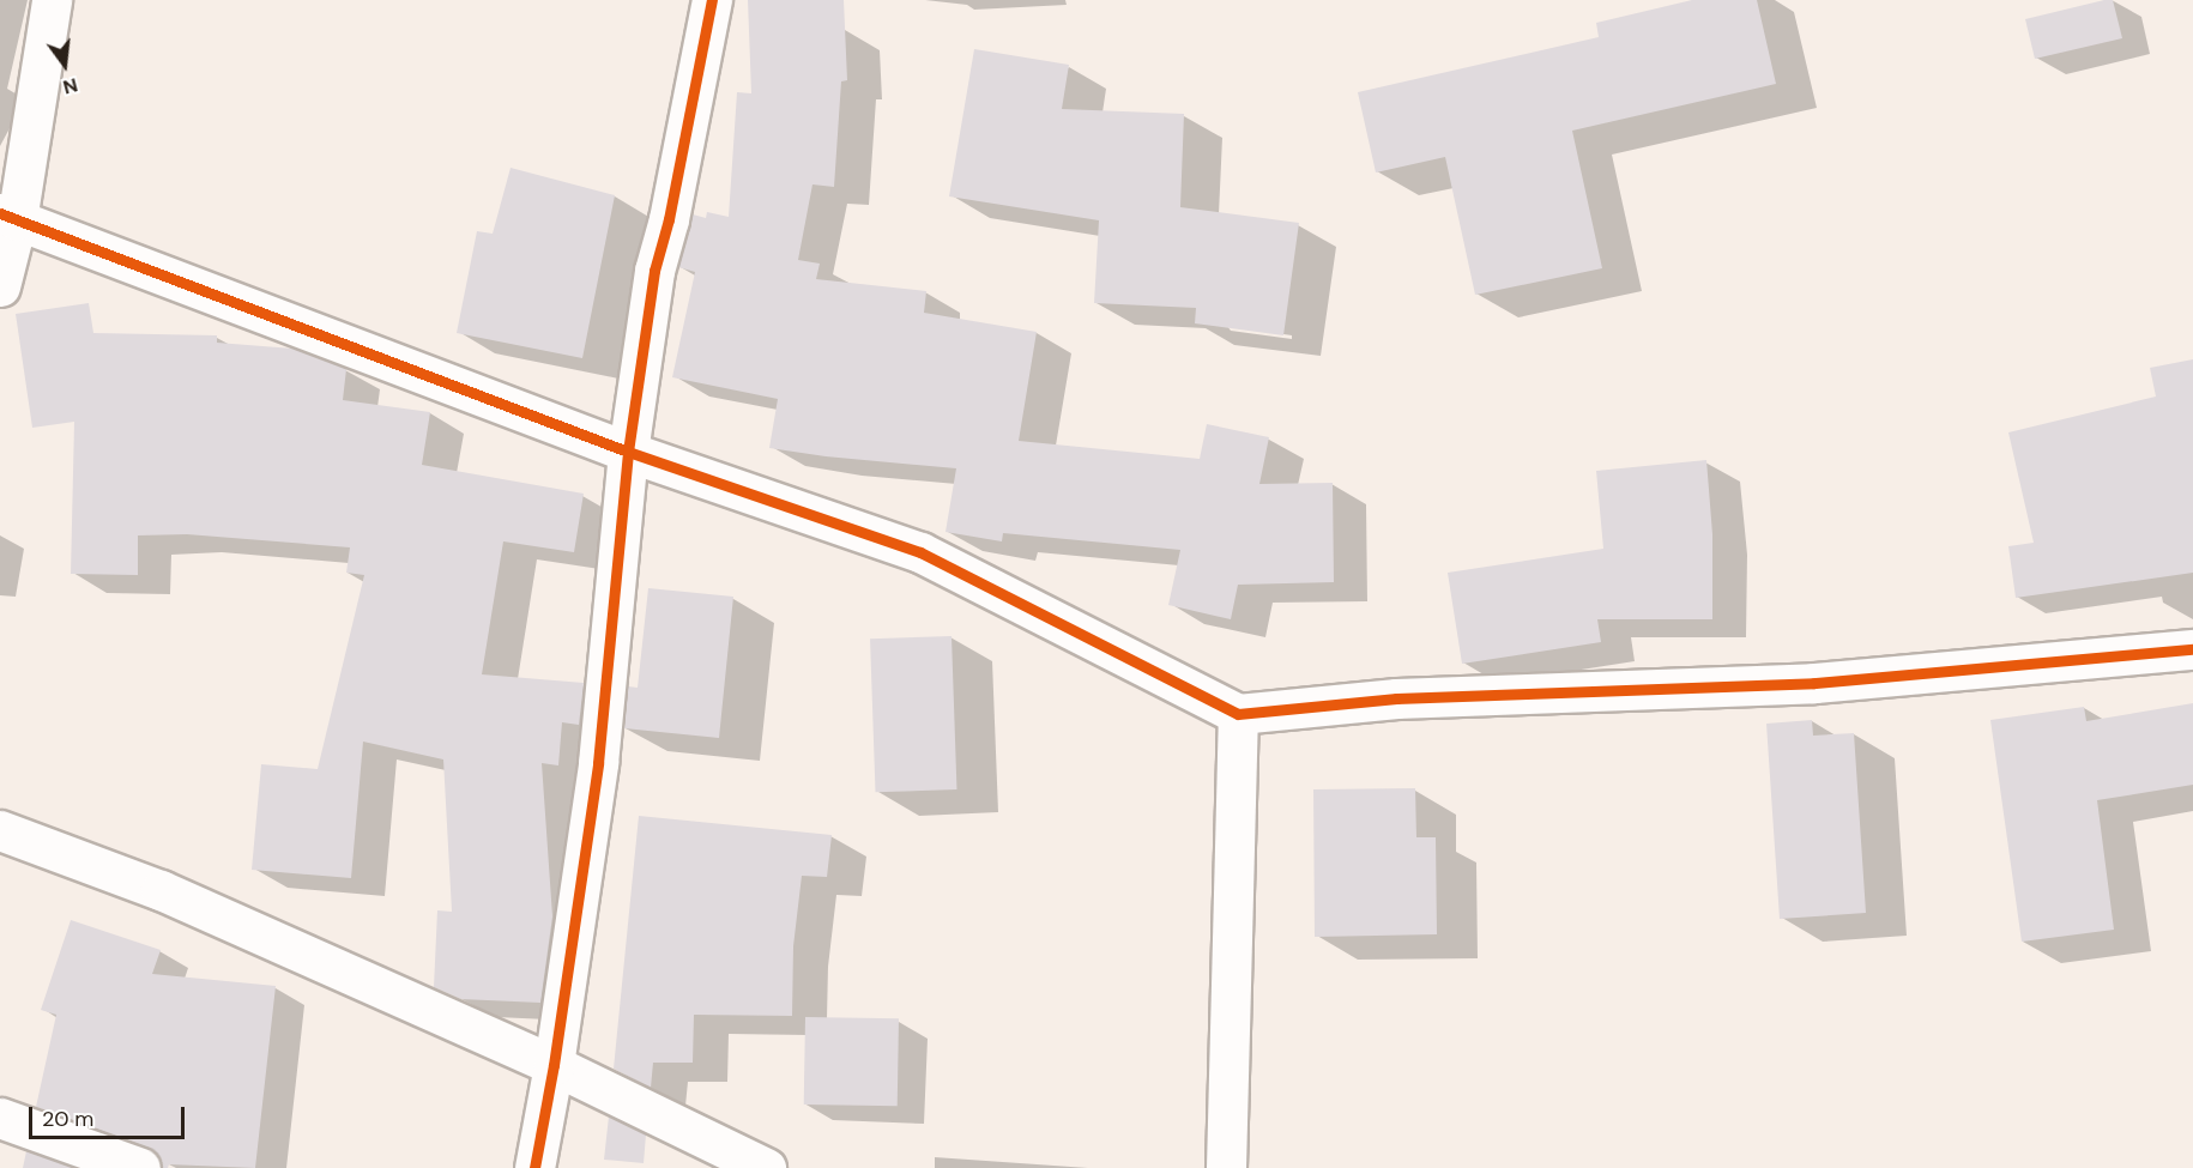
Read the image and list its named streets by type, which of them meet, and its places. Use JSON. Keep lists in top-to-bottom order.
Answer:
{
  "scale_bar": "20 m",
  "north": "bottom"
}
